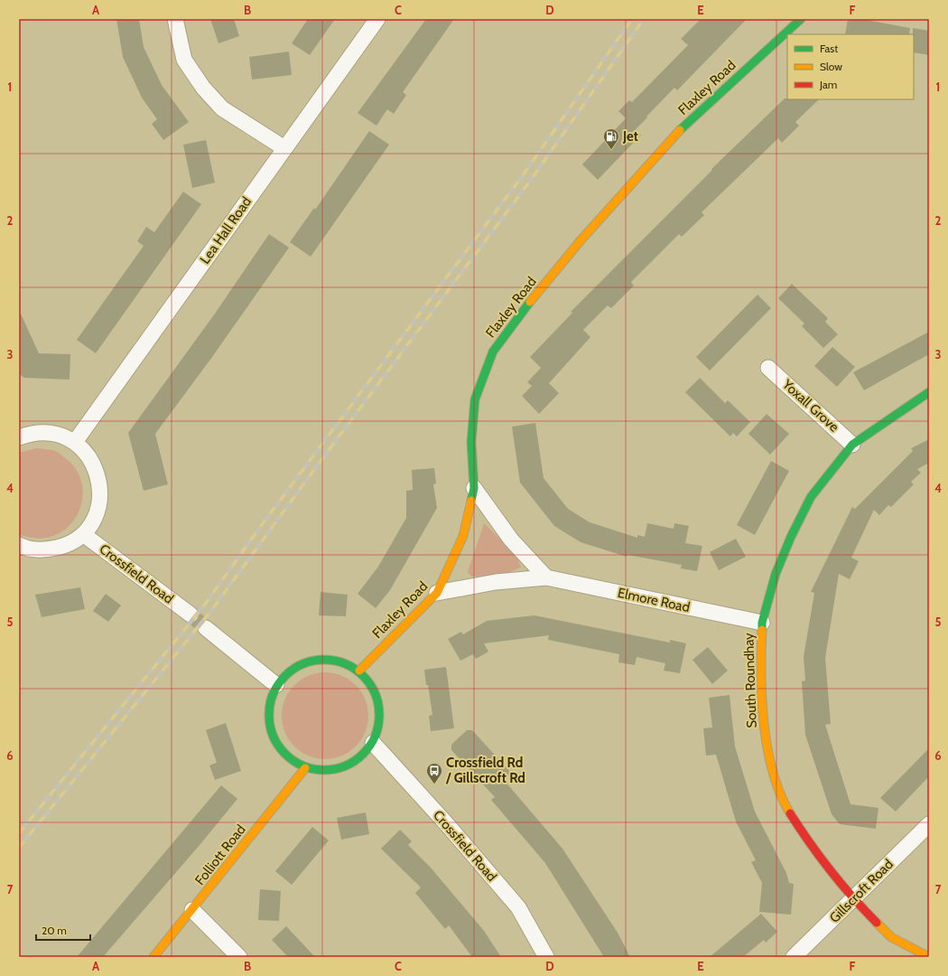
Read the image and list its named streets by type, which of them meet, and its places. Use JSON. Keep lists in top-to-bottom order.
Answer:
{
  "streets": {
    "street": [
      "Flaxley Road",
      "Lea Hall Road",
      "Yoxall Grove",
      "Crossfield Road",
      "Elmore Road",
      "South Roundhay",
      "Folliott Road",
      "Gillscroft Road"
    ]
  },
  "crossings": [
    ["Flaxley Road", "Crossfield Road"],
    ["Flaxley Road", "Elmore Road"],
    ["Flaxley Road", "Folliott Road"],
    ["Yoxall Grove", "South Roundhay"],
    ["Crossfield Road", "Folliott Road"],
    ["Elmore Road", "South Roundhay"],
    ["South Roundhay", "Gillscroft Road"]
  ],
  "places": {
    "fuel station": ["Jet"],
    "bus stop": ["Crossfield Rd / Gillscroft Rd"]
  },
  "legend": ["Fast", "Slow", "Jam"],
  "scale_bar": "20 m",
  "grid": {
    "columns": [
      "A",
      "B",
      "C",
      "D",
      "E",
      "F"
    ],
    "rows": [
      "1",
      "2",
      "3",
      "4",
      "5",
      "6",
      "7"
    ]
  }
}
